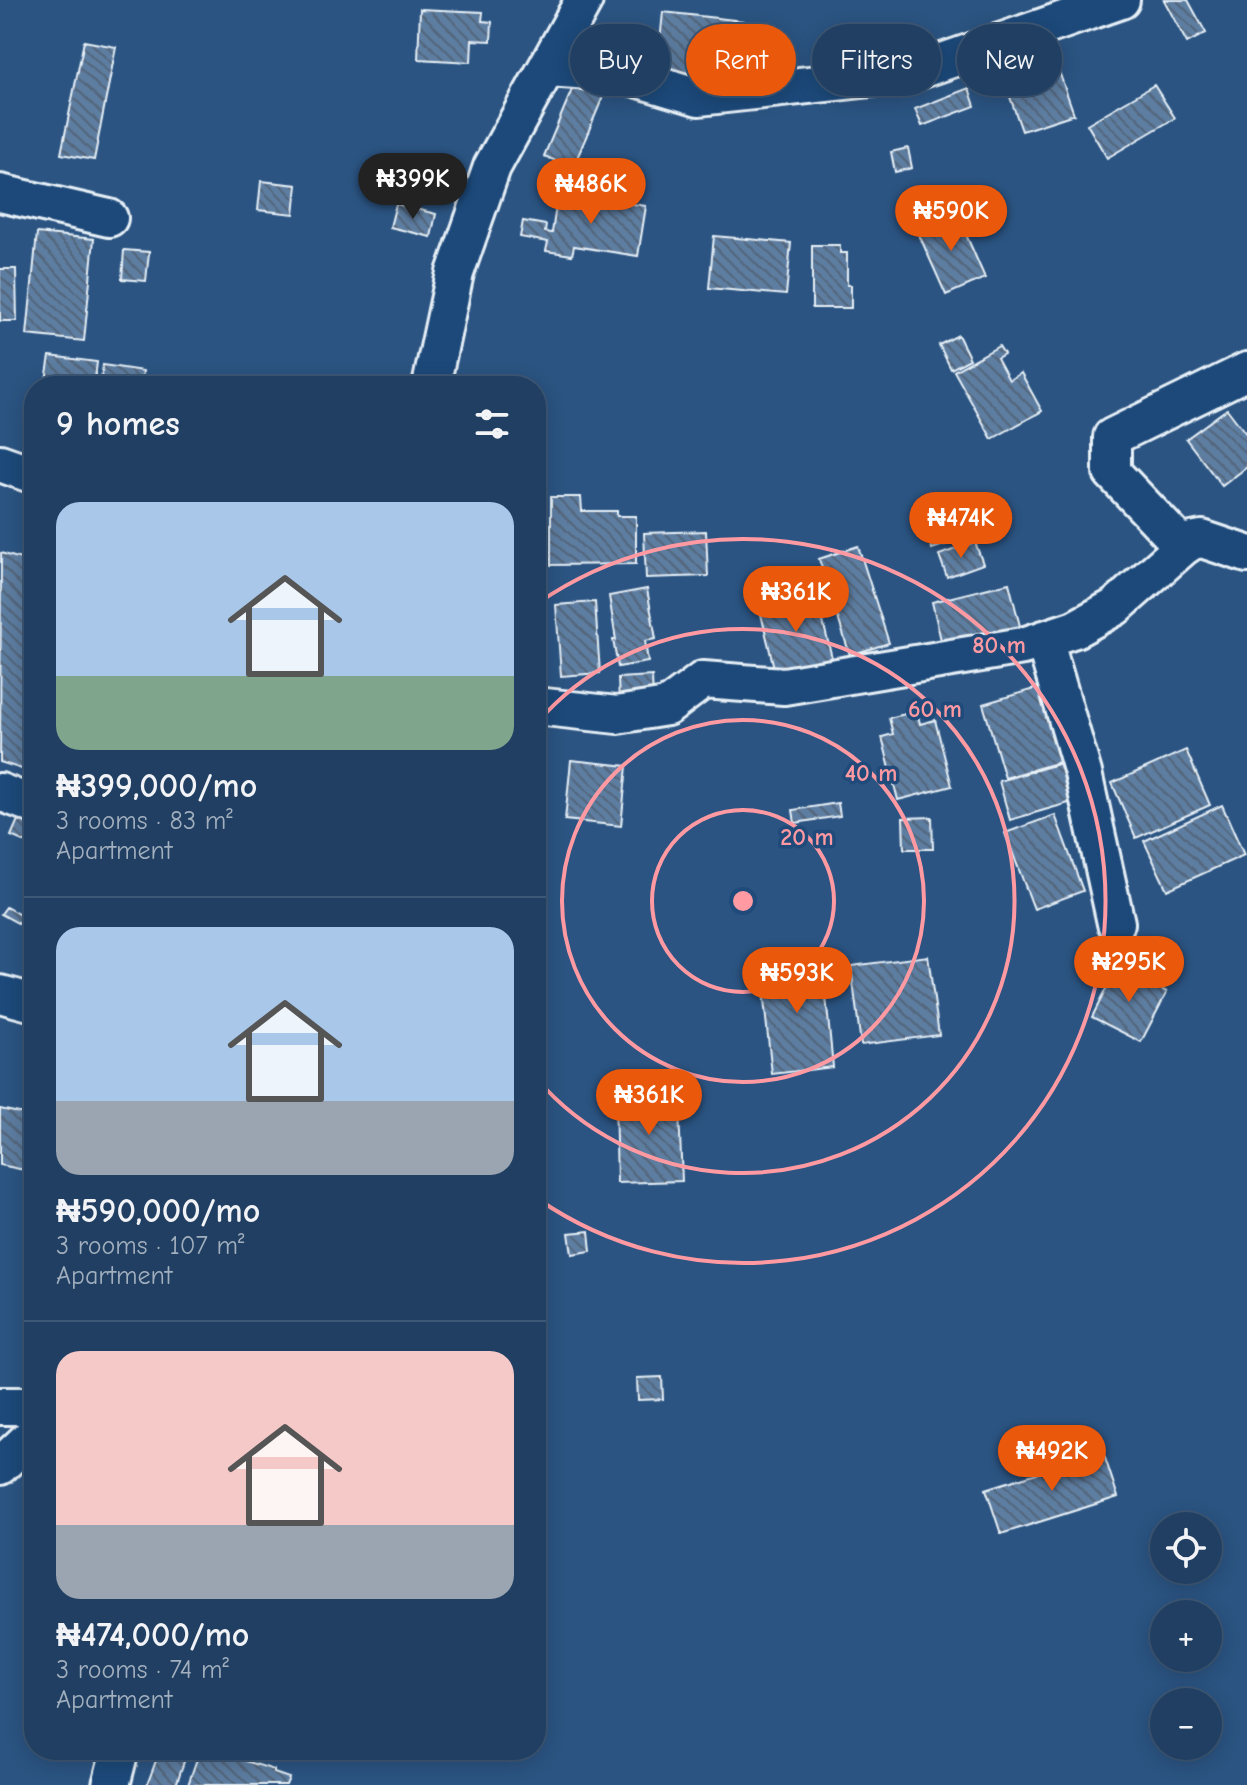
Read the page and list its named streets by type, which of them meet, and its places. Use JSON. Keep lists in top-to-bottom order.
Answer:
{
  "page": {
    "chip": [
      "Buy",
      "Rent",
      "Filters",
      "New"
    ],
    "price": [
      "₦399K",
      "₦486K",
      "₦590K",
      "₦474K",
      "₦361K",
      "₦295K",
      "₦593K",
      "₦361K",
      "₦492K"
    ],
    "heading": "9 homes",
    "list": [
      {
        "name": "₦399,000/mo",
        "note": "3 rooms · 83 m² · Apartment"
      },
      {
        "name": "₦590,000/mo",
        "note": "3 rooms · 107 m² · Apartment"
      },
      {
        "name": "₦474,000/mo",
        "note": "3 rooms · 74 m² · Apartment"
      }
    ],
    "map_buttons": ["+", "−"]
  },
  "rings": [
    "80 m",
    "60 m",
    "40 m",
    "20 m"
  ]
}
